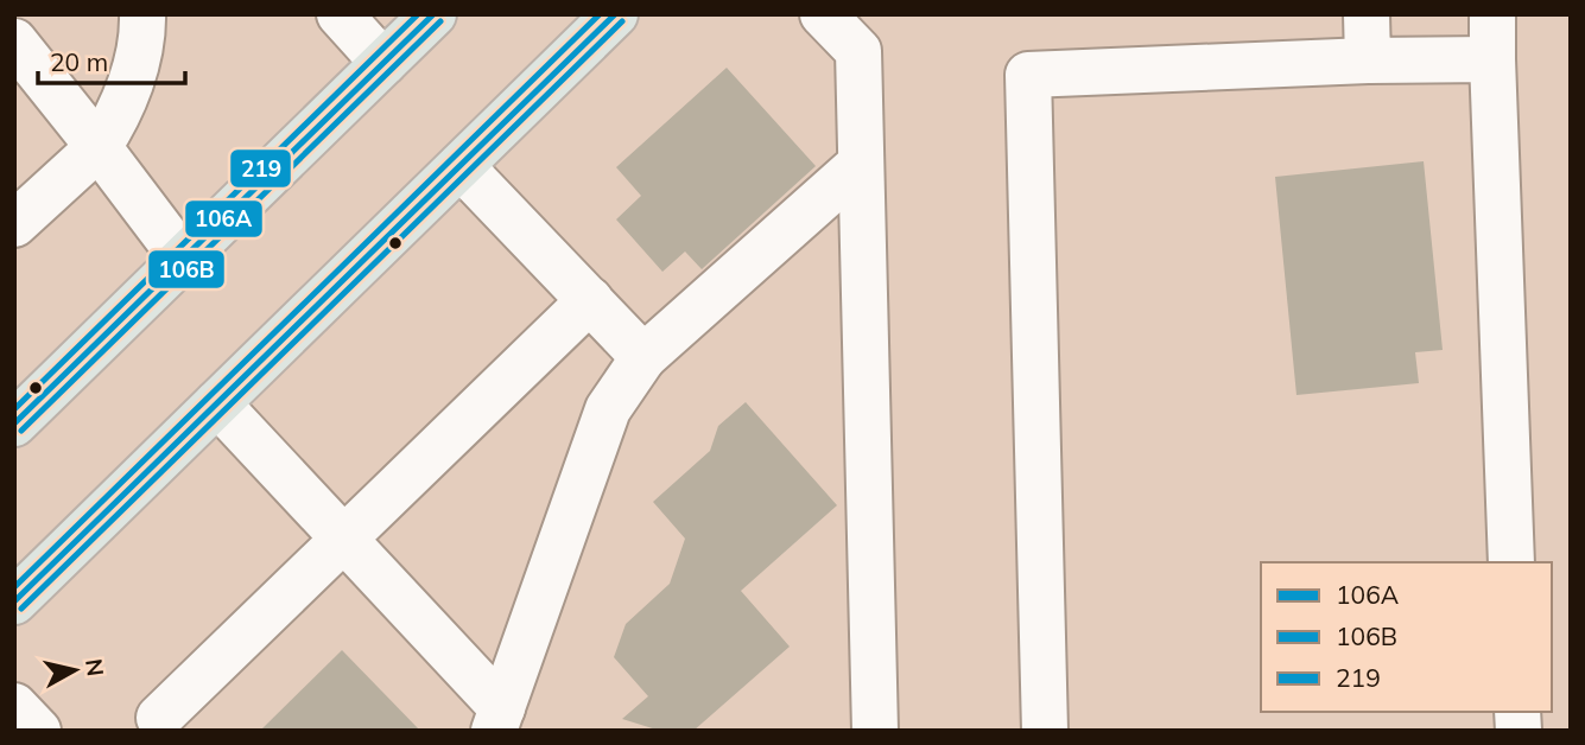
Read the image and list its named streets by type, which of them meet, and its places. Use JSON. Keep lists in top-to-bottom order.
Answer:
{
  "lines": ["transit line 106A", "transit line 219", "transit line 106B"],
  "legend": ["106A", "106B", "219"],
  "scale_bar": "20 m",
  "north": "right"
}
